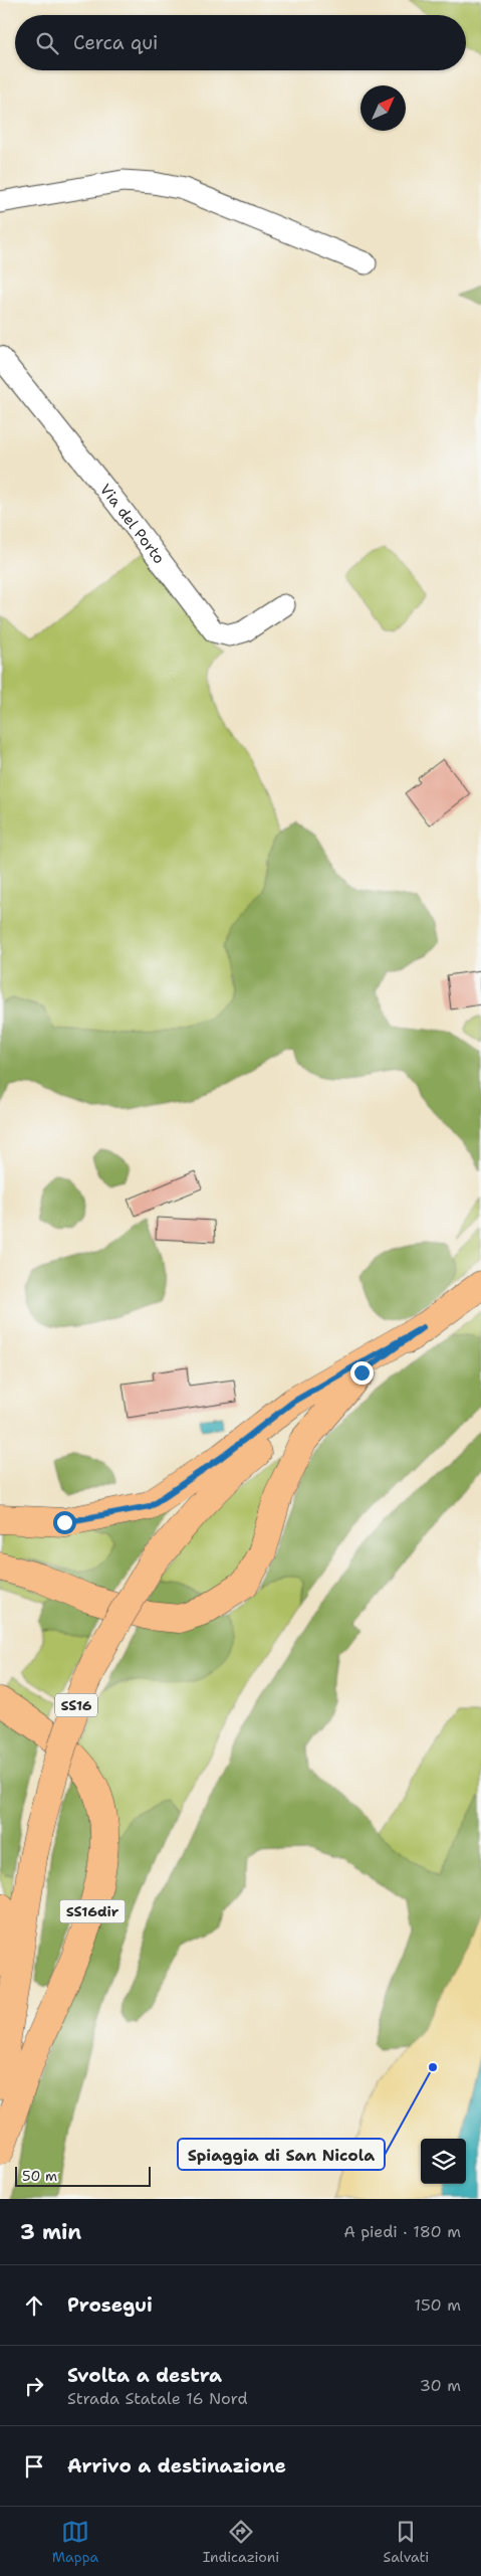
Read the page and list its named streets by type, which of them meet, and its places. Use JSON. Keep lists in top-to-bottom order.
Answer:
{
  "streets": {
    "main road": ["SS16", "SS16dir"],
    "street": ["Via del Porto"]
  },
  "places": ["Spiaggia di San Nicola"],
  "scale_bar": "50 m",
  "north": "top right",
  "page": {
    "search": "Cerca qui",
    "scale": "50 m",
    "heading": ["3 min", "A piedi · 180 m"],
    "list": [
      ["Prosegui", "150 m"],
      ["Svolta a destra", "Strada Statale 16 Nord", "30 m"],
      "Arrivo a destinazione"
    ],
    "nav": ["Mappa", "Indicazioni", "Salvati"]
  }
}
